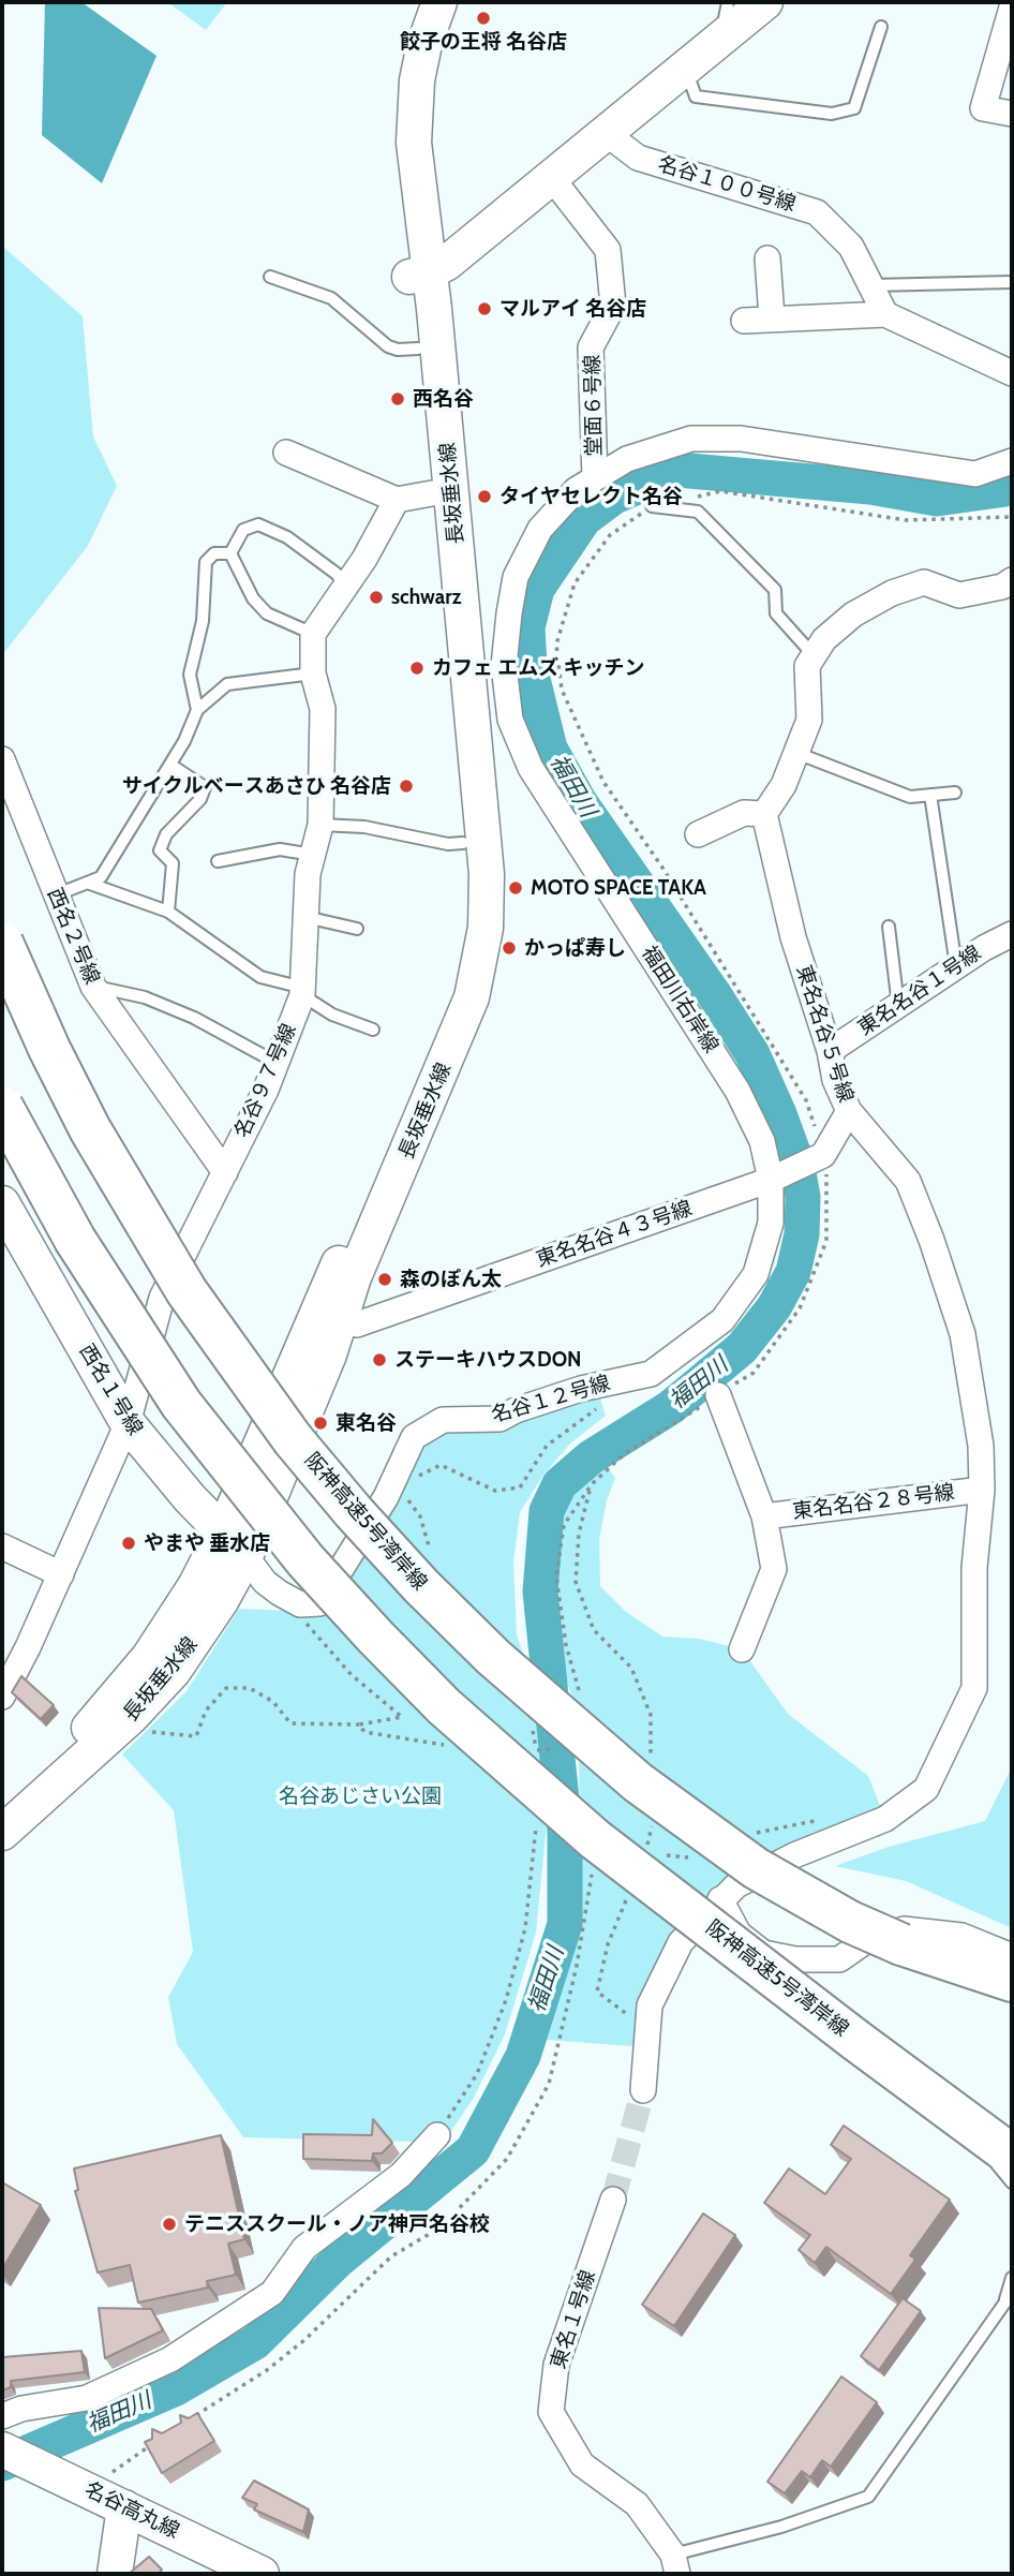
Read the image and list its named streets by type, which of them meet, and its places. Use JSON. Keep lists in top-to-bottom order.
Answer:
{
  "streets": {
    "highway": ["阪神高速5号湾岸線"],
    "main road": ["長坂垂水線", "西名１号線", "名谷高丸線"],
    "street": [
      "名谷１００号線",
      "堂面６号線",
      "西名２号線",
      "東名名谷１号線",
      "福田川右岸線",
      "東名名谷５号線",
      "名谷９７号線",
      "東名名谷４３号線",
      "名谷１２号線",
      "東名名谷２８号線",
      "東名１号線"
    ]
  },
  "crossings": [
    ["堂面６号線", "福田川右岸線"],
    ["長坂垂水線", "東名名谷４３号線"],
    ["長坂垂水線", "西名１号線"],
    ["西名２号線", "名谷９７号線"],
    ["東名名谷１号線", "東名名谷５号線"],
    ["福田川右岸線", "東名名谷４３号線"],
    ["福田川右岸線", "名谷１２号線"],
    ["東名名谷５号線", "東名名谷４３号線"],
    ["東名名谷５号線", "東名名谷２８号線"],
    ["名谷９７号線", "西名１号線"]
  ],
  "water": ["福田川"],
  "parks": ["名谷あじさい公園"],
  "places": [
    "餃子の王将 名谷店",
    "マルアイ 名谷店",
    "西名谷",
    "タイヤセレクト名谷",
    "schwarz",
    "カフェ エムズ キッチン",
    "サイクルベースあさひ 名谷店",
    "MOTO SPACE TAKA",
    "かっぱ寿し",
    "森のぽん太",
    "ステーキハウスDON",
    "東名谷",
    "やまや 垂水店",
    "テニススクール・ノア神戸名谷校"
  ]
}
